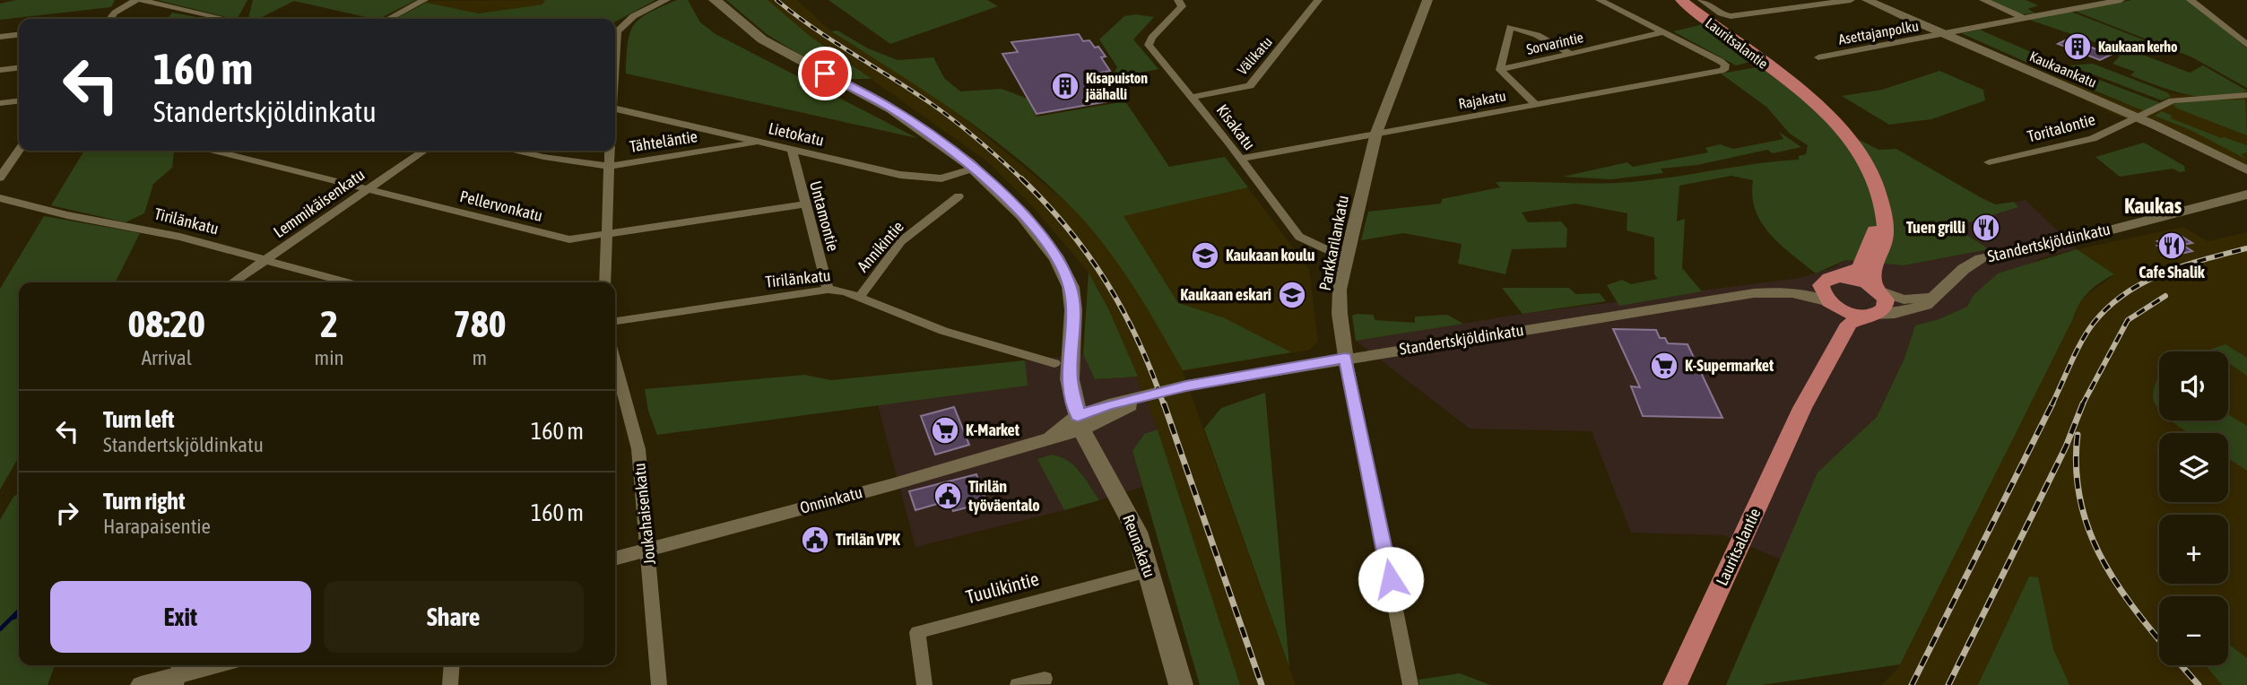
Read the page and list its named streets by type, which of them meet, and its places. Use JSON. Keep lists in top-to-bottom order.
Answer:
{
  "streets": {
    "main road": ["Lauritsalantie", "Reunakatu"],
    "street": [
      "Asettajanpolku",
      "Sorvarintie",
      "Välikatu",
      "Kaukaankatu",
      "Rajakatu",
      "Kisakatu",
      "Toritalontie",
      "Lietokatu",
      "Tähteläntie",
      "Lemmikäisenkatu",
      "Pellervonkatu",
      "Untamontie",
      "Tirilänkatu",
      "Parkkarilankatu",
      "Standertskjöldinkatu",
      "Annikintie",
      "Onninkatu",
      "Joukahaisenkatu",
      "Tuulikintie"
    ]
  },
  "crossings": [
    ["Asettajanpolku", "Kaukaankatu"],
    ["Sorvarintie", "Rajakatu"],
    ["Lauritsalantie", "Standertskjöldinkatu"],
    ["Välikatu", "Kisakatu"],
    ["Kaukaankatu", "Toritalontie"],
    ["Rajakatu", "Kisakatu"],
    ["Rajakatu", "Parkkarilankatu"],
    ["Kisakatu", "Parkkarilankatu"],
    ["Lietokatu", "Tähteläntie"],
    ["Lietokatu", "Untamontie"],
    ["Lietokatu", "Reunakatu"],
    ["Lemmikäisenkatu", "Pellervonkatu"],
    ["Lemmikäisenkatu", "Tirilänkatu"],
    ["Pellervonkatu", "Untamontie"],
    ["Untamontie", "Tirilänkatu"],
    ["Tirilänkatu", "Annikintie"],
    ["Parkkarilankatu", "Standertskjöldinkatu"],
    ["Standertskjöldinkatu", "Onninkatu"],
    ["Standertskjöldinkatu", "Reunakatu"],
    ["Onninkatu", "Joukahaisenkatu"],
    ["Onninkatu", "Reunakatu"],
    ["Reunakatu", "Tuulikintie"]
  ],
  "districts": ["Kaukas"],
  "places": {
    "building": ["Kaukaan kerho", "Kisapuiston jäähalli"],
    "restaurant": ["Tuen grilli", "Cafe Shalik"],
    "school or university": ["Kaukaan koulu", "Kaukaan eskari"],
    "supermarket": ["K-Supermarket", "K-Market"],
    "public building": ["Tirilän työväentalo", "Tirilän VPK"]
  },
  "page": {
    "turn": ["160 m", "Standertskjöldinkatu"],
    "eta": [
      "08:20",
      "Arrival",
      "2",
      "min",
      "780",
      "m"
    ],
    "map_buttons": ["+", "−"],
    "list": [
      {
        "name": "Turn left",
        "note": "Standertskjöldinkatu",
        "value": "160 m"
      },
      {
        "name": "Turn right",
        "note": "Harapaisentie",
        "value": "160 m"
      }
    ],
    "buttons": ["Exit", "Share"]
  }
}
